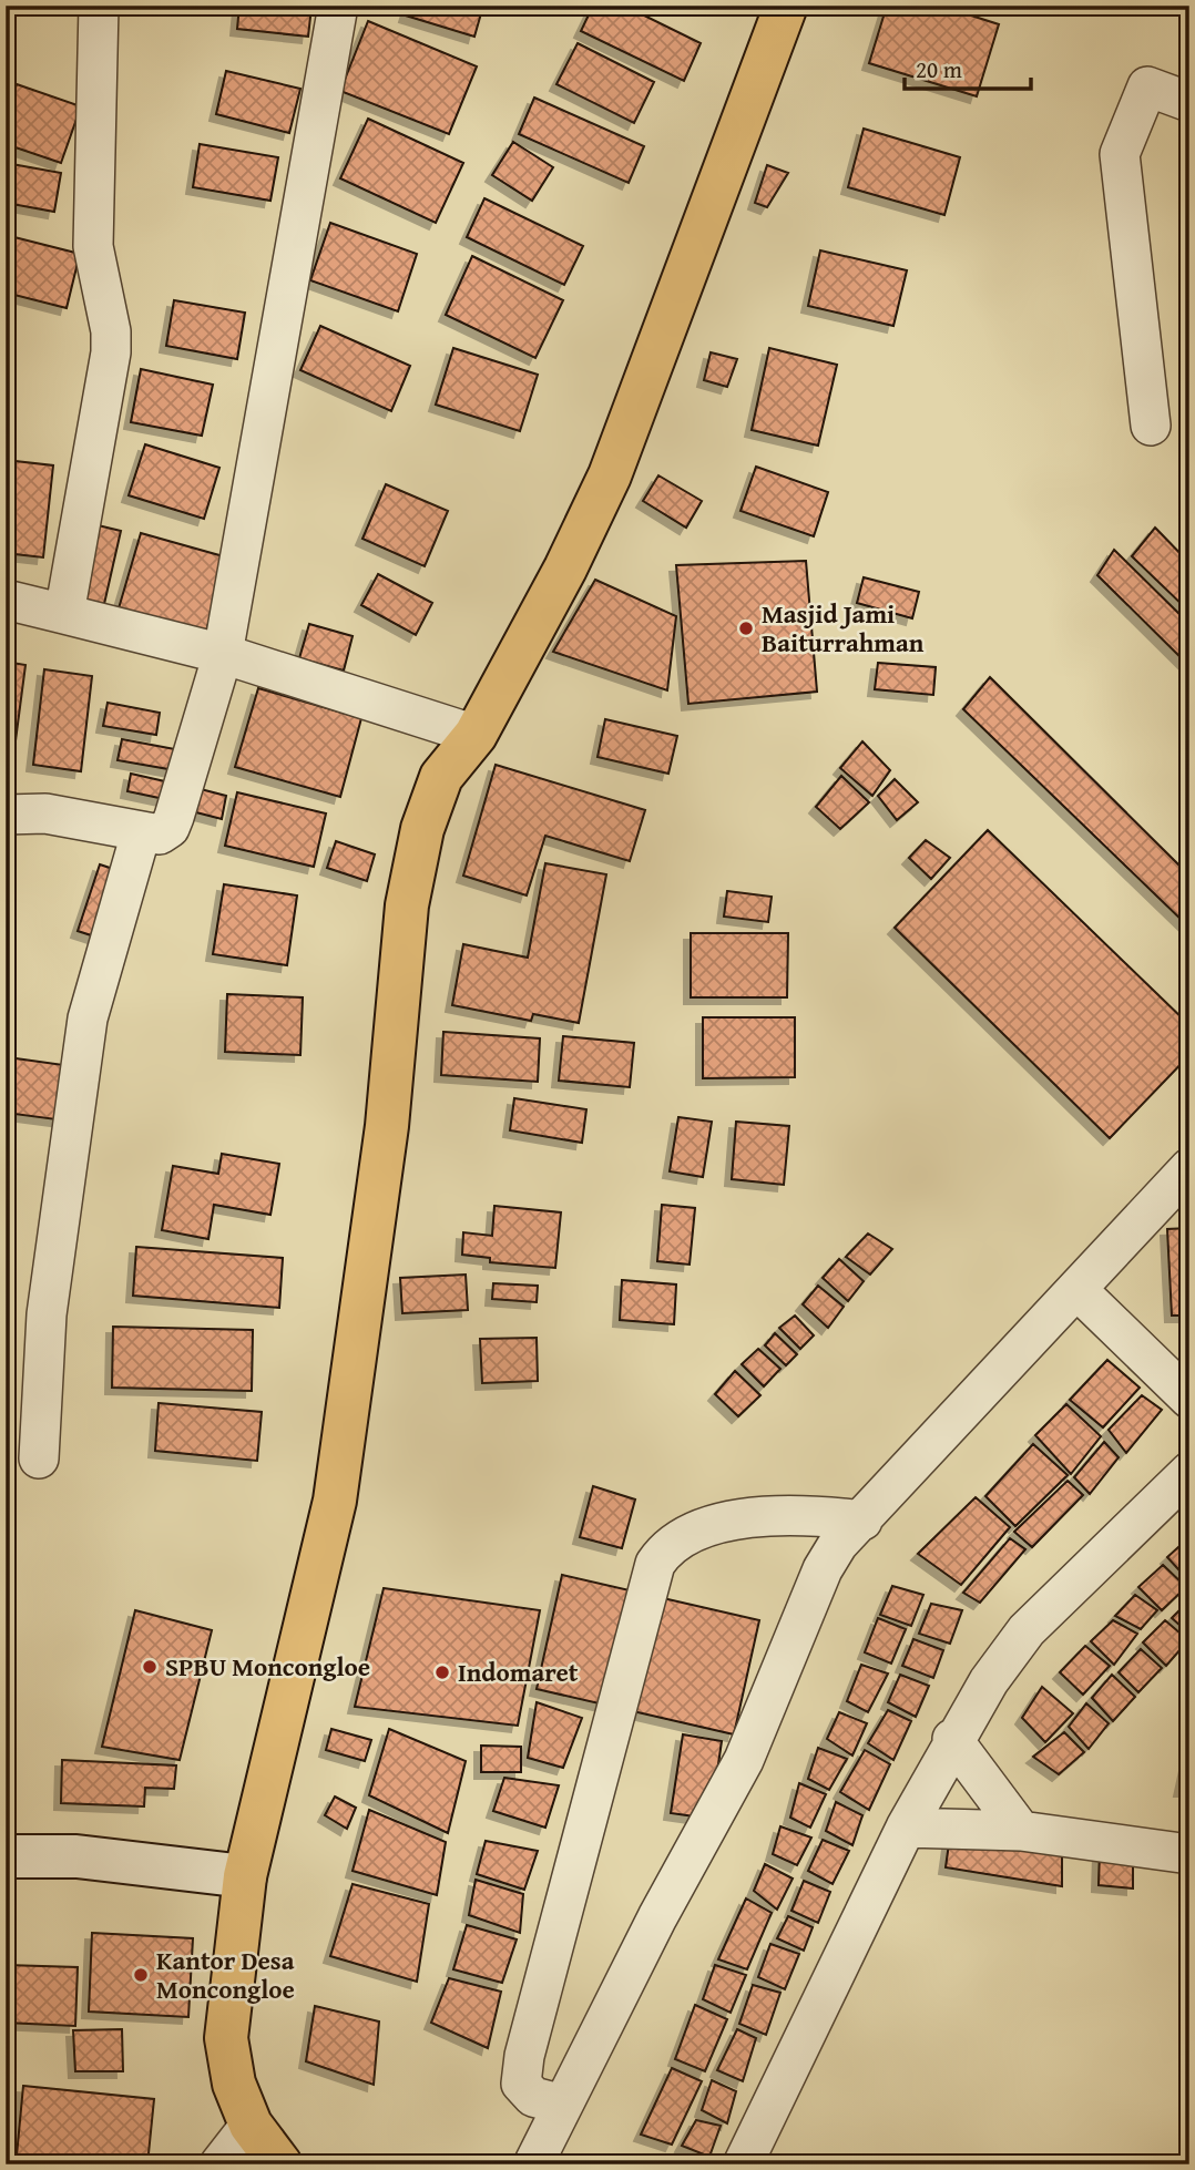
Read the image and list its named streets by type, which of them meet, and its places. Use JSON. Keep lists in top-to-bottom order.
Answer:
{
  "places": [
    "Masjid Jami Baiturrahman",
    "SPBU Moncongloe",
    "Indomaret",
    "Kantor Desa Moncongloe"
  ],
  "scale_bar": "20 m"
}
